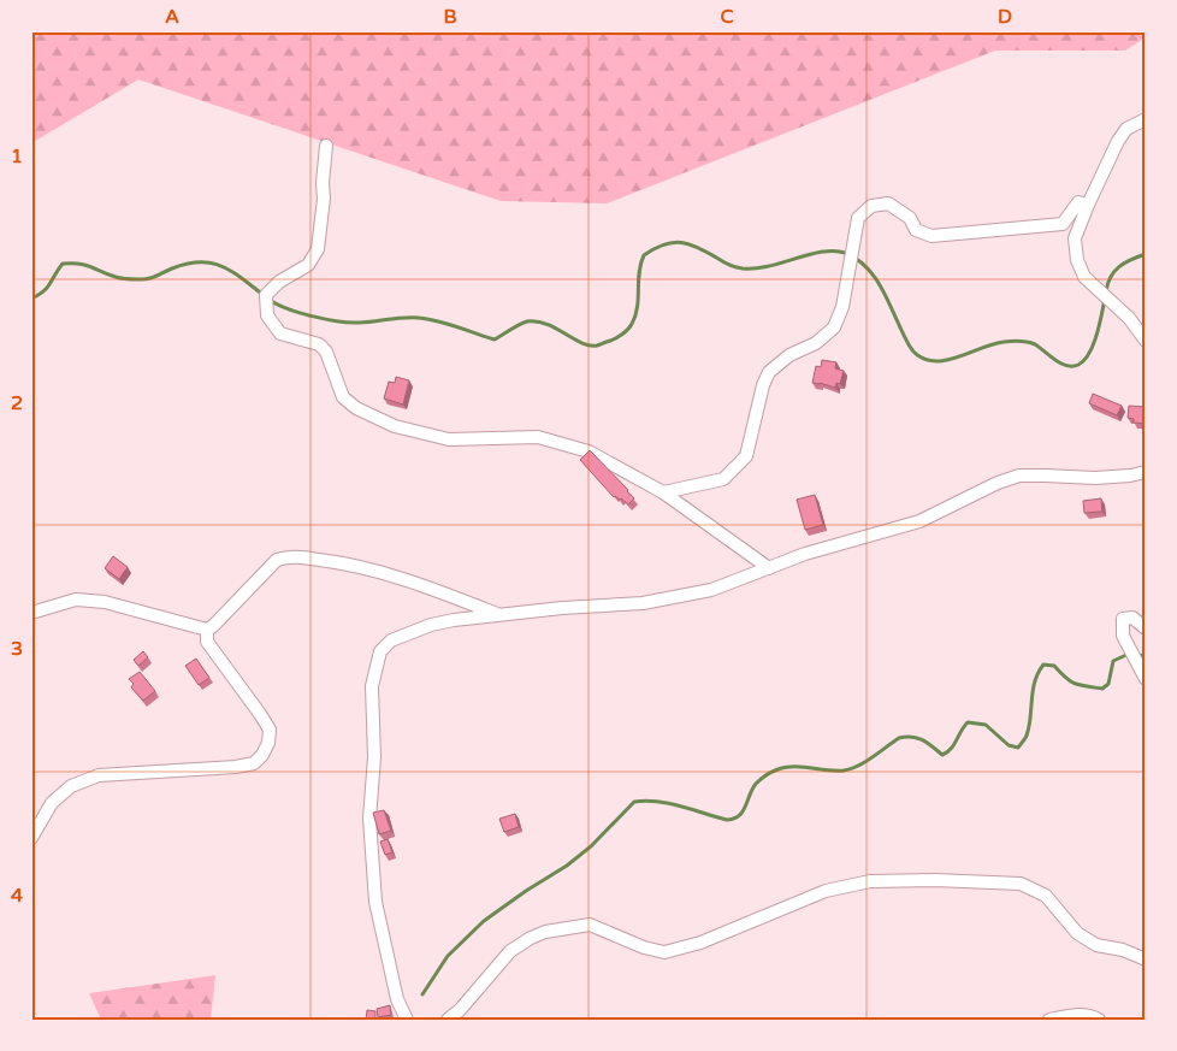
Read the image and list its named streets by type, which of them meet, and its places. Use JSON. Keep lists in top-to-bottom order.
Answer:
{
  "grid": {
    "columns": [
      "A",
      "B",
      "C",
      "D"
    ],
    "rows": [
      "1",
      "2",
      "3",
      "4"
    ]
  }
}
